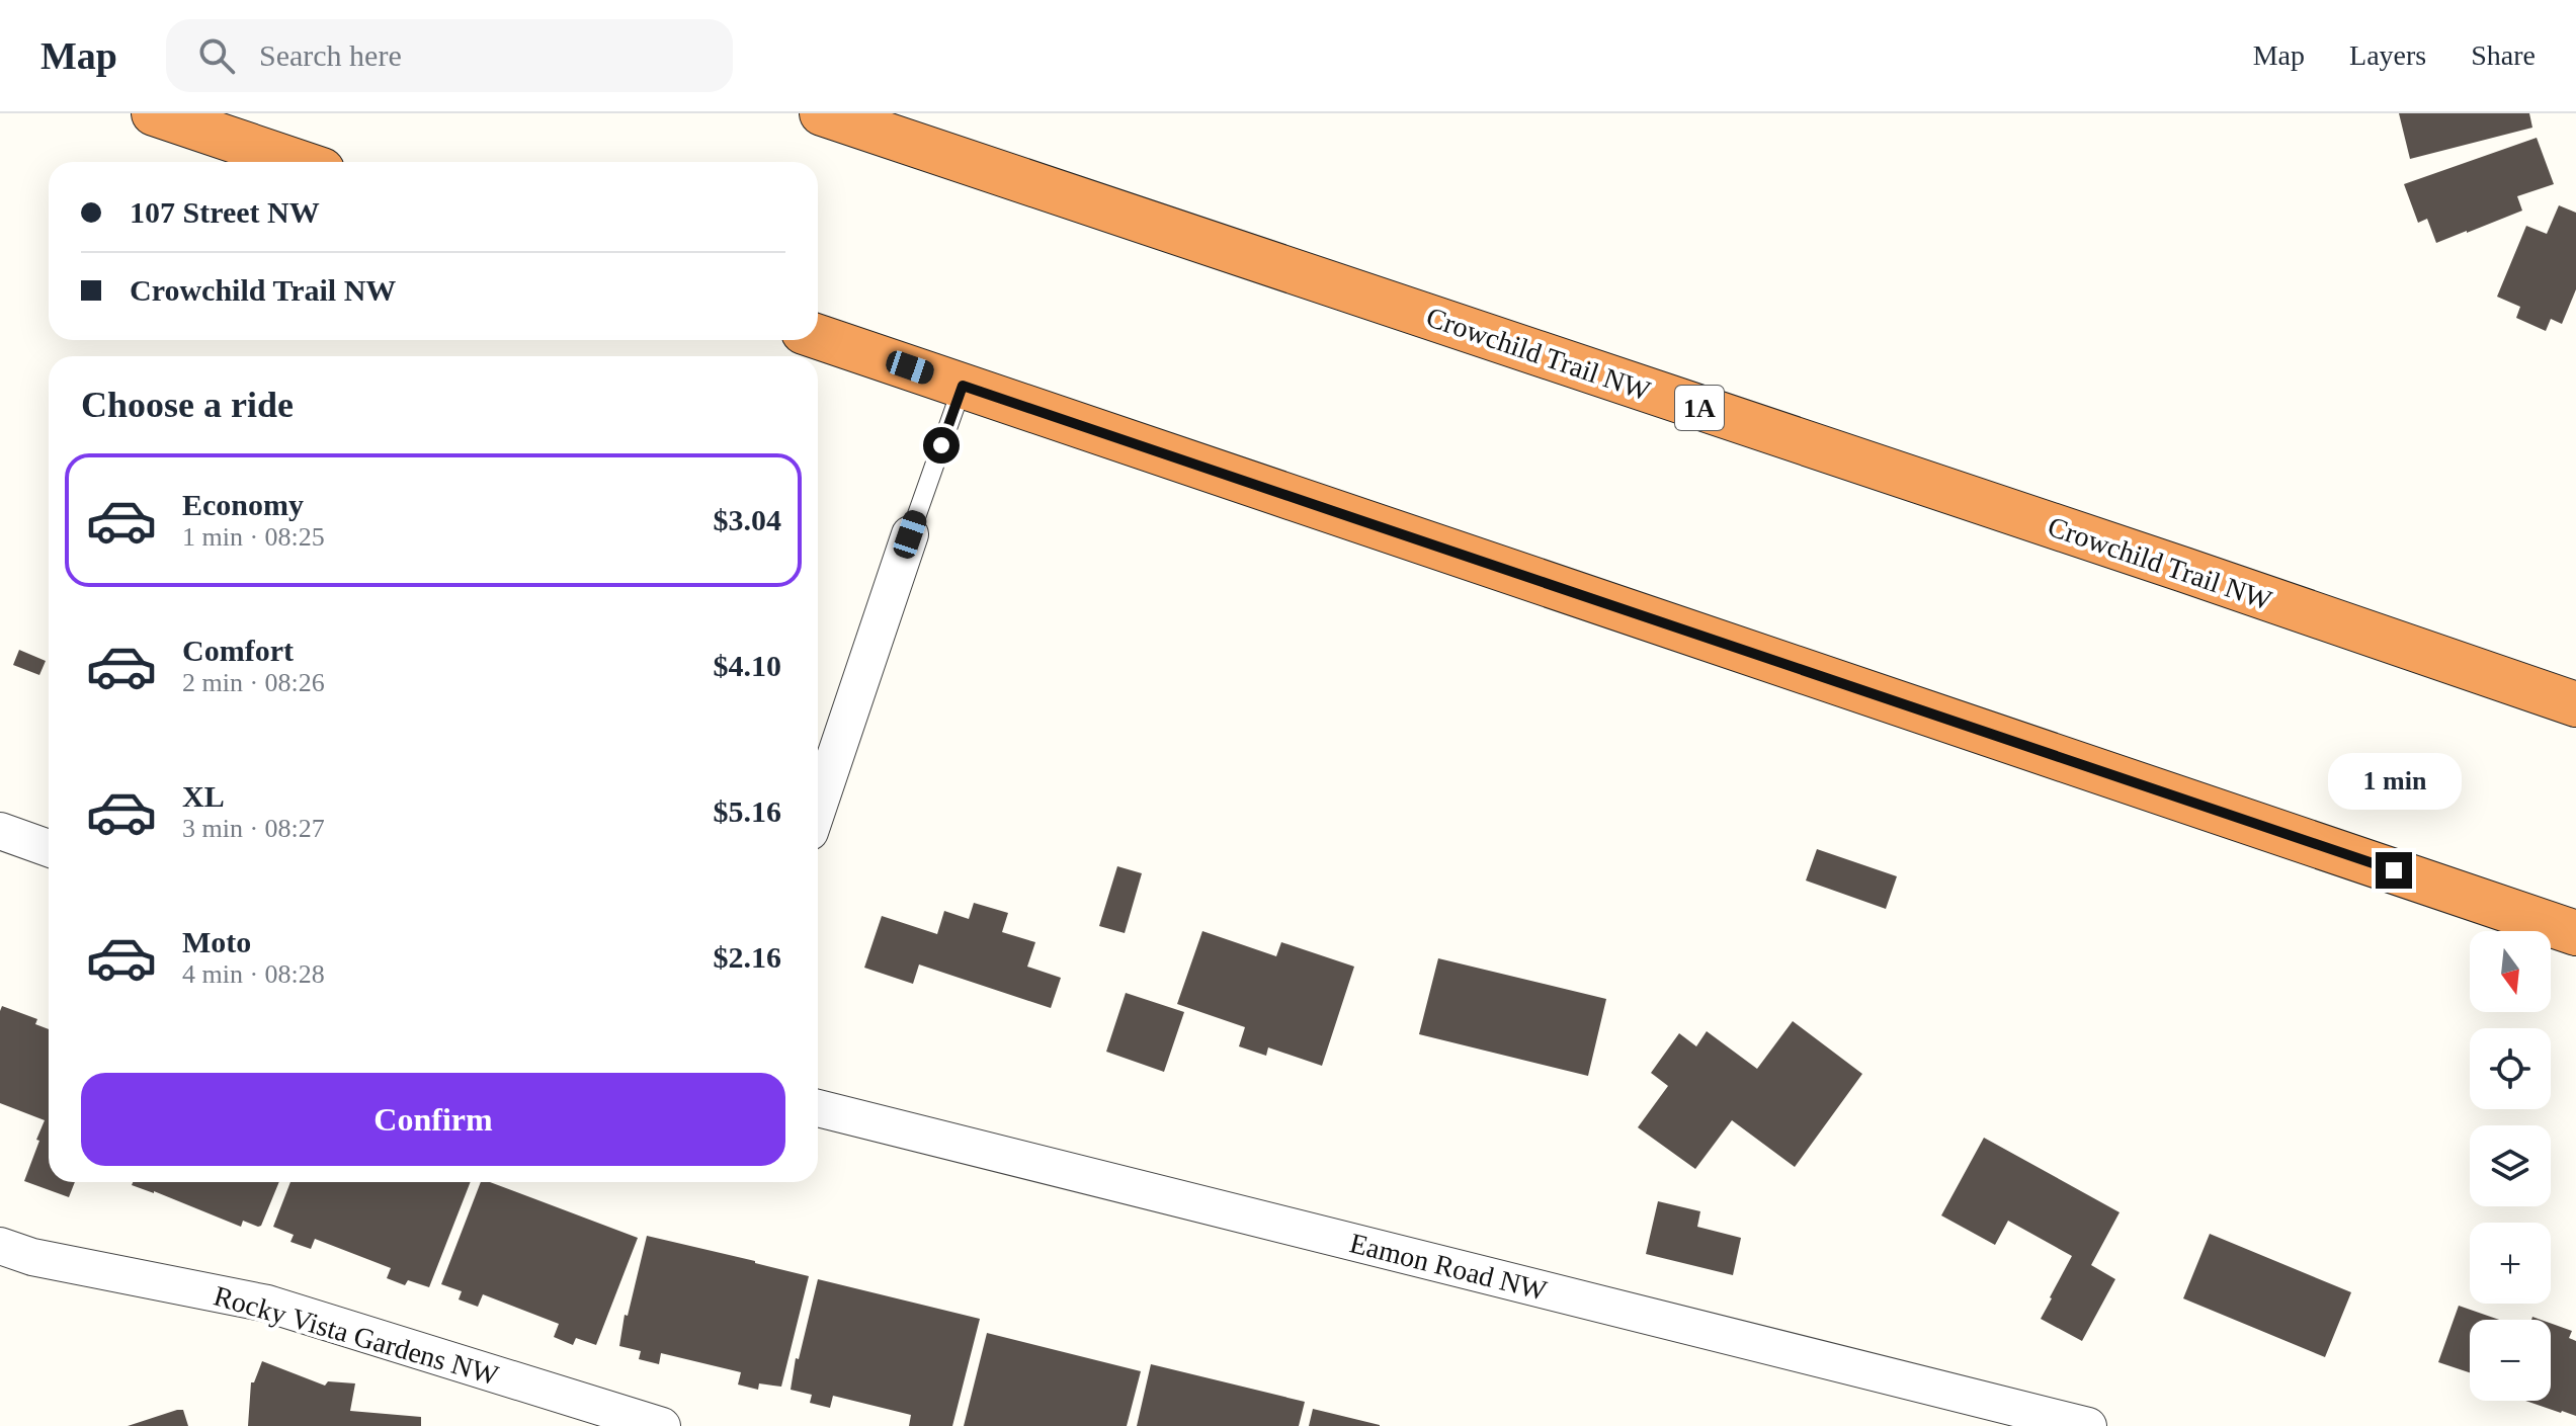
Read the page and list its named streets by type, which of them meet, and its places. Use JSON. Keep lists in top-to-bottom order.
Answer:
{
  "streets": {
    "highway": ["Crowchild Trail NW", "1A"],
    "street": ["Eamon Road NW", "Rocky Vista Gardens NW"]
  },
  "north": "bottom",
  "page": {
    "header": "Map",
    "search": "Search here",
    "nav": ["Map", "Layers", "Share"],
    "banner": ["107 Street NW", "Crowchild Trail NW"],
    "heading": "Choose a ride",
    "list": [
      {
        "name": "Economy",
        "note": "1 min · 08:25",
        "value": "$3.04"
      },
      {
        "name": "Comfort",
        "note": "2 min · 08:26",
        "value": "$4.10"
      },
      {
        "name": "XL",
        "note": "3 min · 08:27",
        "value": "$5.16"
      },
      {
        "name": "Moto",
        "note": "4 min · 08:28",
        "value": "$2.16"
      }
    ],
    "bubble": "1 min",
    "map_buttons": ["+", "−"],
    "buttons": "Confirm"
  }
}
